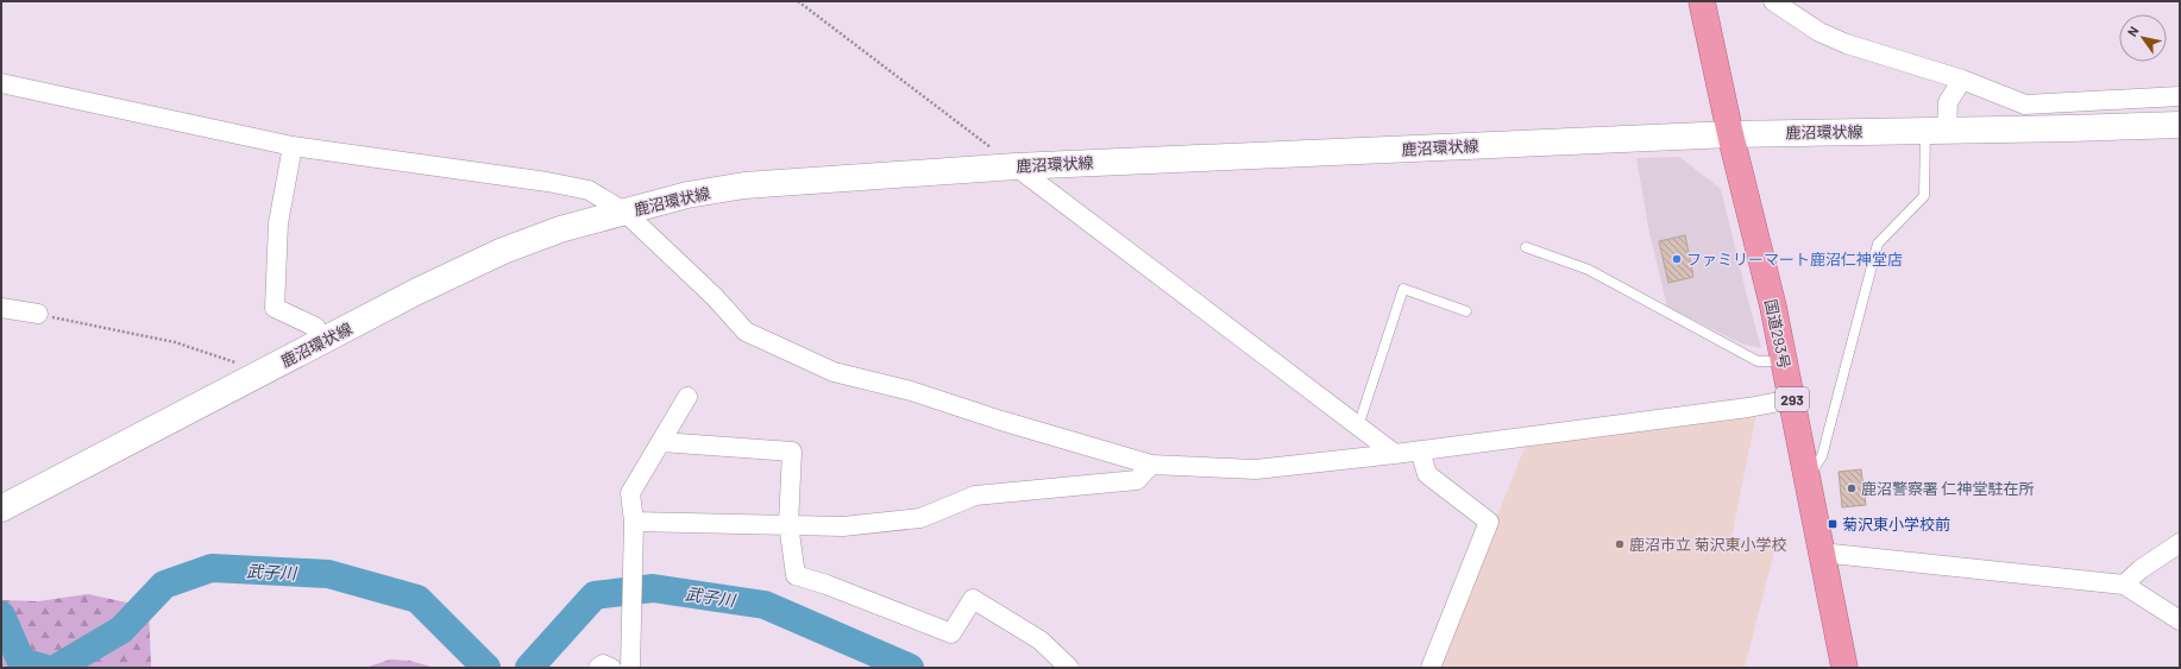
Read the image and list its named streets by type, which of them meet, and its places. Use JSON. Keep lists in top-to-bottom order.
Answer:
{
  "streets": {
    "highway": ["国道293号", "293"],
    "main road": ["鹿沼環状線"]
  },
  "crossings": [
    ["鹿沼環状線", "国道293号"]
  ],
  "water": ["武子川"],
  "places": {
    "other": ["ファミリーマート鹿沼仁神堂店", "鹿沼警察署 仁神堂駐在所", "鹿沼市立 菊沢東小学校"],
    "transit": ["菊沢東小学校前"]
  },
  "north": "top left"
}
